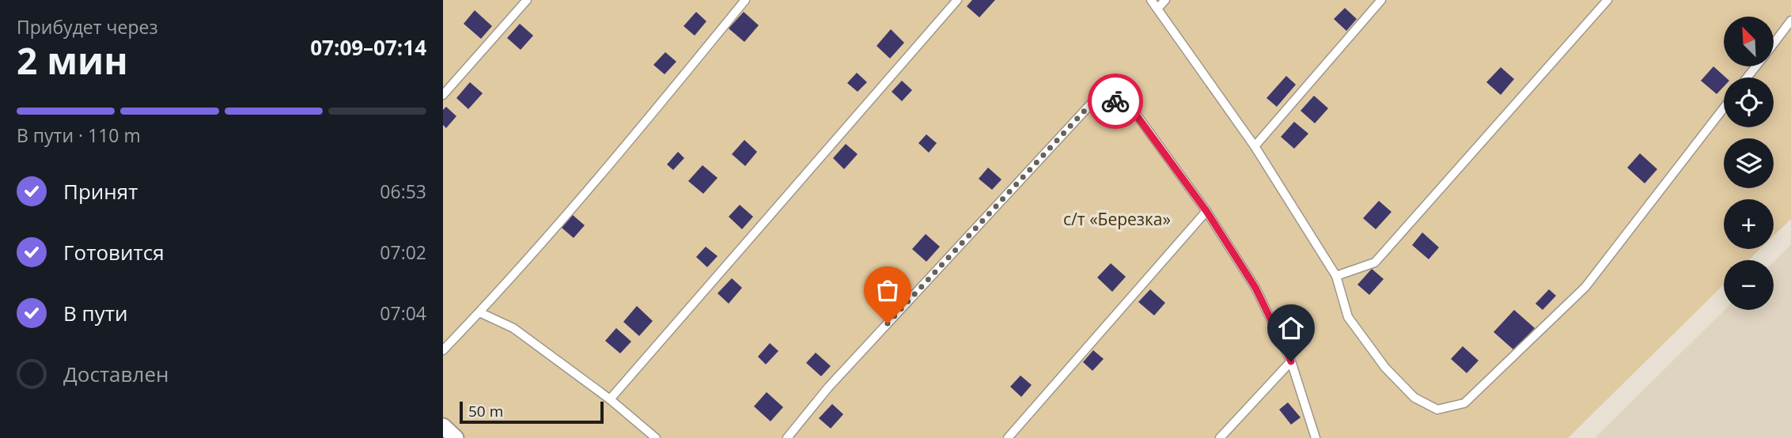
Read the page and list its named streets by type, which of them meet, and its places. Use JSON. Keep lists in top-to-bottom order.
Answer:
{
  "parks": ["с/т «Березка»"],
  "scale_bar": "50 m",
  "north": "top left",
  "page": {
    "heading": ["2 мин", "Прибудет через", "07:09–07:14"],
    "map_buttons": ["+", "−"],
    "bar": "В пути · 110 m",
    "list": [
      ["Принят", "06:53"],
      ["Готовится", "07:02"],
      ["В пути", "07:04"],
      "Доставлен"
    ],
    "scale": "50 m"
  }
}
